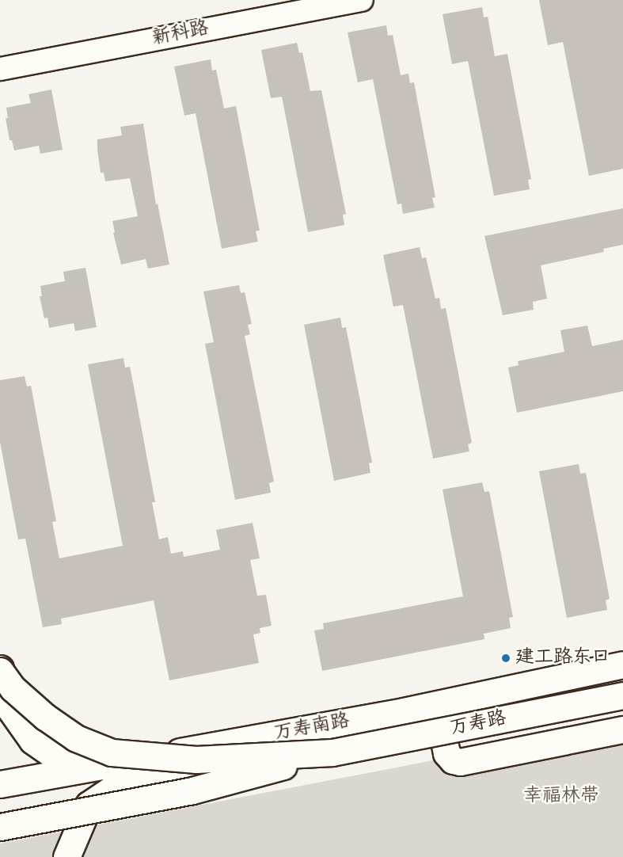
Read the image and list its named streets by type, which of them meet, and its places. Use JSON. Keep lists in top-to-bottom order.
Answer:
{
  "streets": {
    "main road": ["万寿路", "万寿南路"],
    "street": ["新科路"]
  },
  "parks": ["幸福林带"],
  "places": ["建工路东口"]
}
